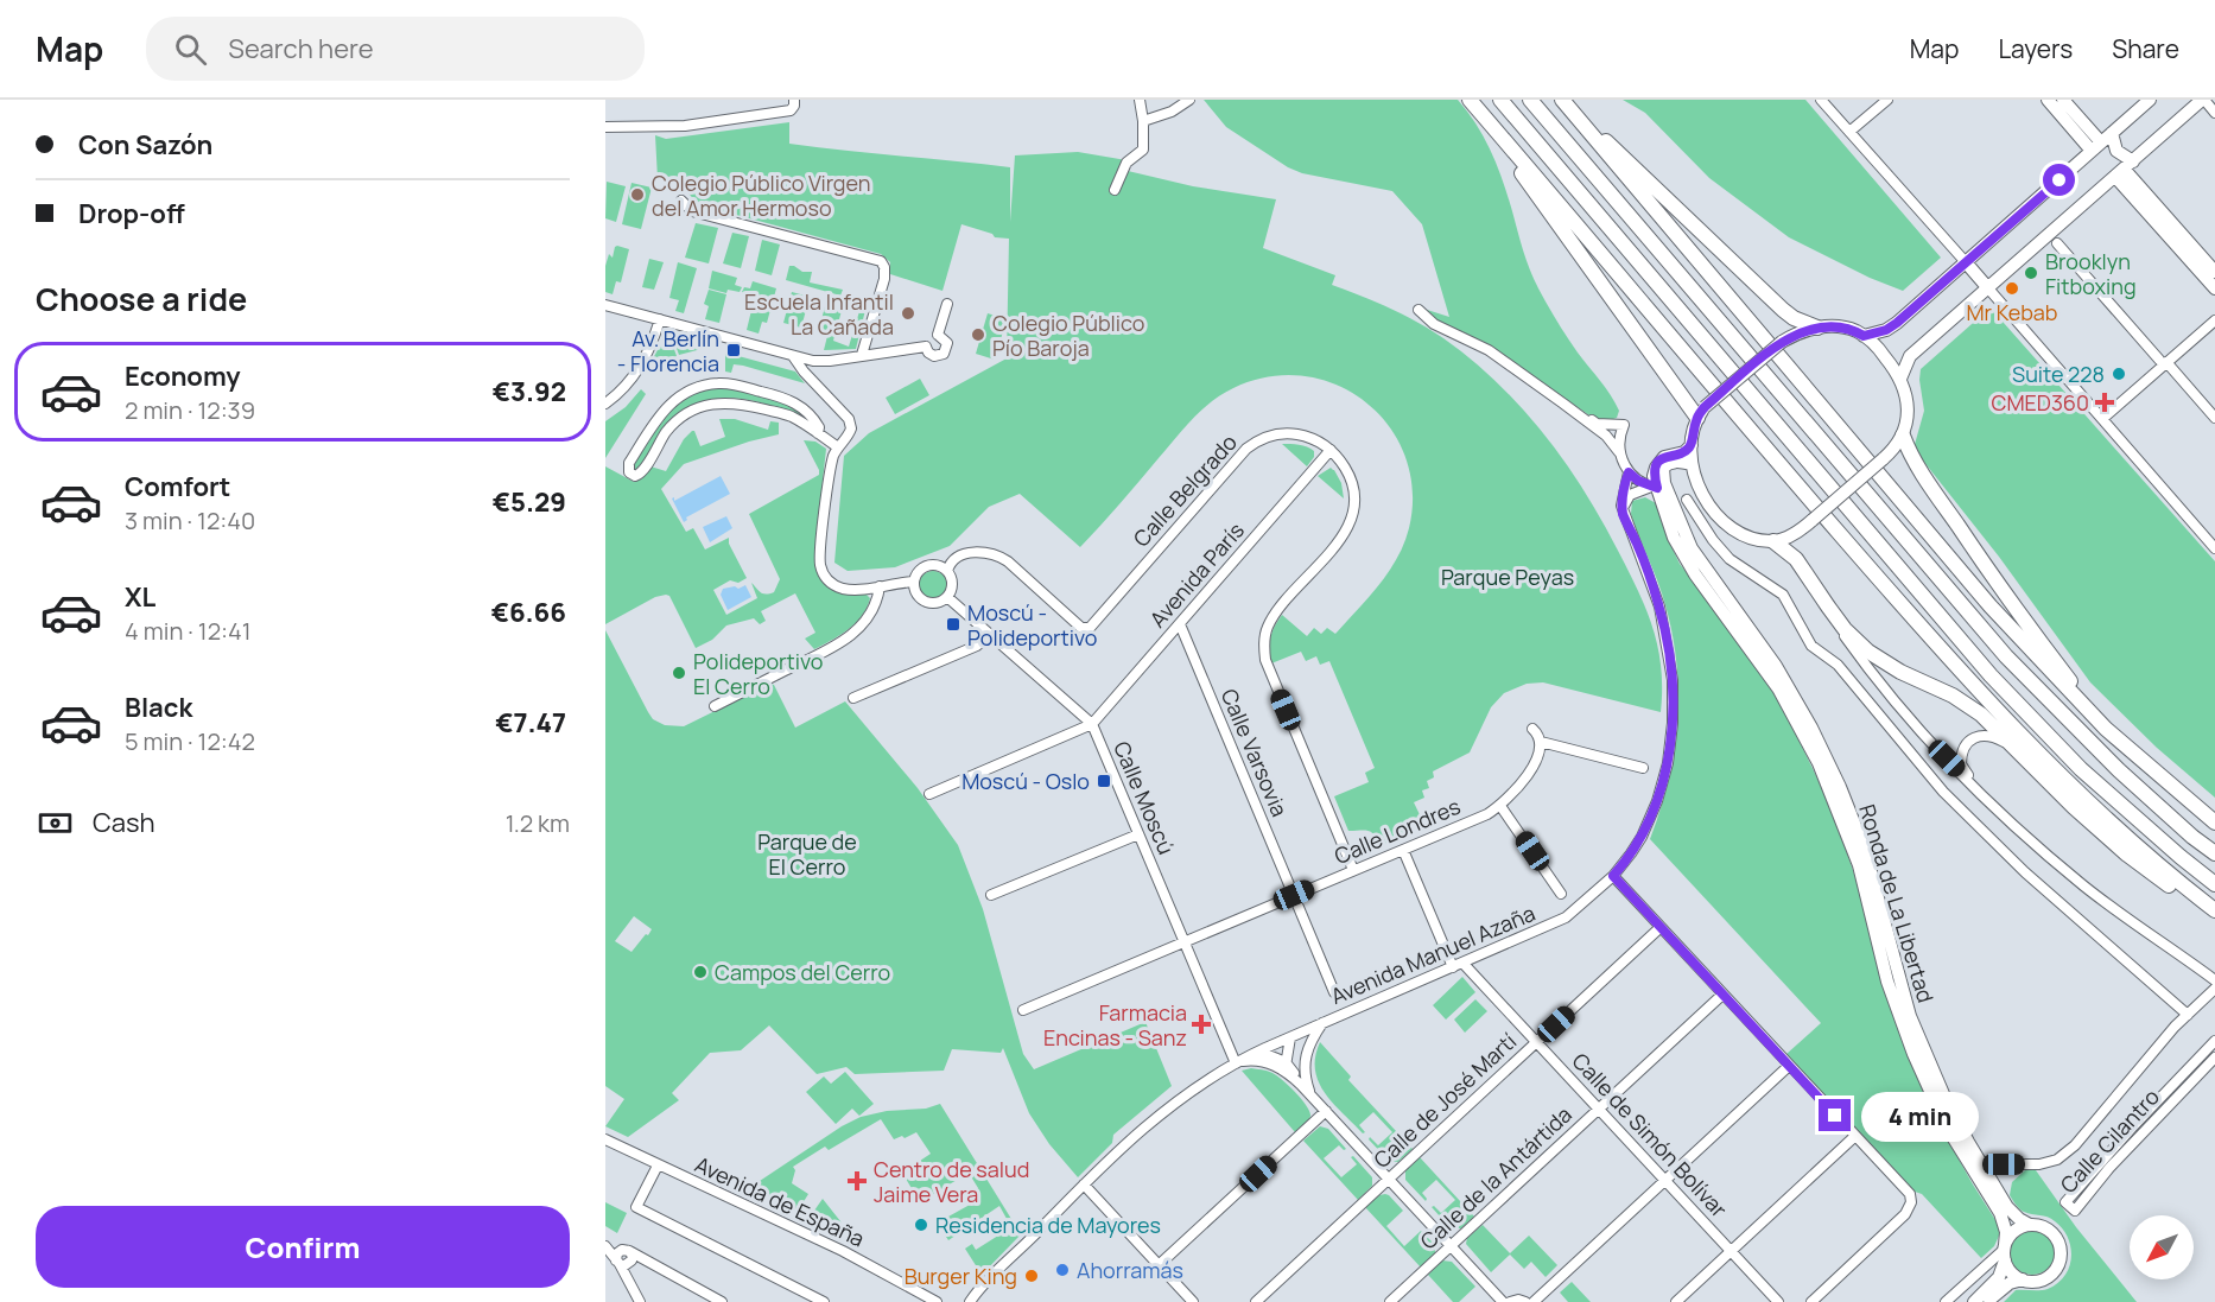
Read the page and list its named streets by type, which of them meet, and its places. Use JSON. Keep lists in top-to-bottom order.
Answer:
{
  "streets": {
    "main road": ["Ronda de La Libertad"],
    "street": [
      "Calle Belgrado",
      "Avenida París",
      "Calle Varsovia",
      "Calle Moscú",
      "Calle Londres",
      "Avenida Manuel Azaña",
      "Calle de José Martí",
      "Calle de Simón Bolívar",
      "Calle Cilantro",
      "Calle de la Antártida",
      "Avenida de España"
    ]
  },
  "crossings": [
    ["Calle Belgrado", "Avenida París"],
    ["Calle Belgrado", "Calle Moscú"],
    ["Avenida París", "Calle Varsovia"],
    ["Avenida París", "Calle Moscú"],
    ["Calle Varsovia", "Calle Londres"],
    ["Calle Moscú", "Calle Londres"],
    ["Calle Moscú", "Avenida Manuel Azaña"],
    ["Calle Londres", "Calle de Simón Bolívar"],
    ["Avenida Manuel Azaña", "Calle de Simón Bolívar"],
    ["Calle de José Martí", "Calle de Simón Bolívar"],
    ["Calle de Simón Bolívar", "Calle de la Antártida"]
  ],
  "parks": ["Parque Peyas", "Parque de El Cerro"],
  "places": {
    "other": [
      "Colegio Público Virgen del Amor Hermoso",
      "Brooklyn Fitboxing",
      "Mr Kebab",
      "Escuela Infantil La Cañada",
      "Colegio Público Pío Baroja",
      "Suite 228",
      "Polideportivo El Cerro",
      "Campos del Cerro",
      "Residencia de Mayores",
      "Ahorramás",
      "Burger King"
    ],
    "transit": ["Av. Berlín - Florencia", "Moscú - Polideportivo", "Moscú - Oslo"],
    "health": ["CMED360", "Farmacia Encinas - Sanz", "Centro de salud Jaime Vera"]
  },
  "north": "bottom left",
  "page": {
    "header": "Map",
    "search": "Search here",
    "nav": ["Map", "Layers", "Share"],
    "banner": ["Con Sazón", "Drop-off"],
    "heading": "Choose a ride",
    "list": [
      {
        "name": "Economy",
        "note": "2 min · 12:39",
        "value": "€3.92"
      },
      {
        "name": "Comfort",
        "note": "3 min · 12:40",
        "value": "€5.29"
      },
      {
        "name": "XL",
        "note": "4 min · 12:41",
        "value": "€6.66"
      },
      {
        "name": "Black",
        "note": "5 min · 12:42",
        "value": "€7.47"
      }
    ],
    "pay": ["Cash", "1.2 km"],
    "bubble": "4 min",
    "buttons": "Confirm"
  }
}
